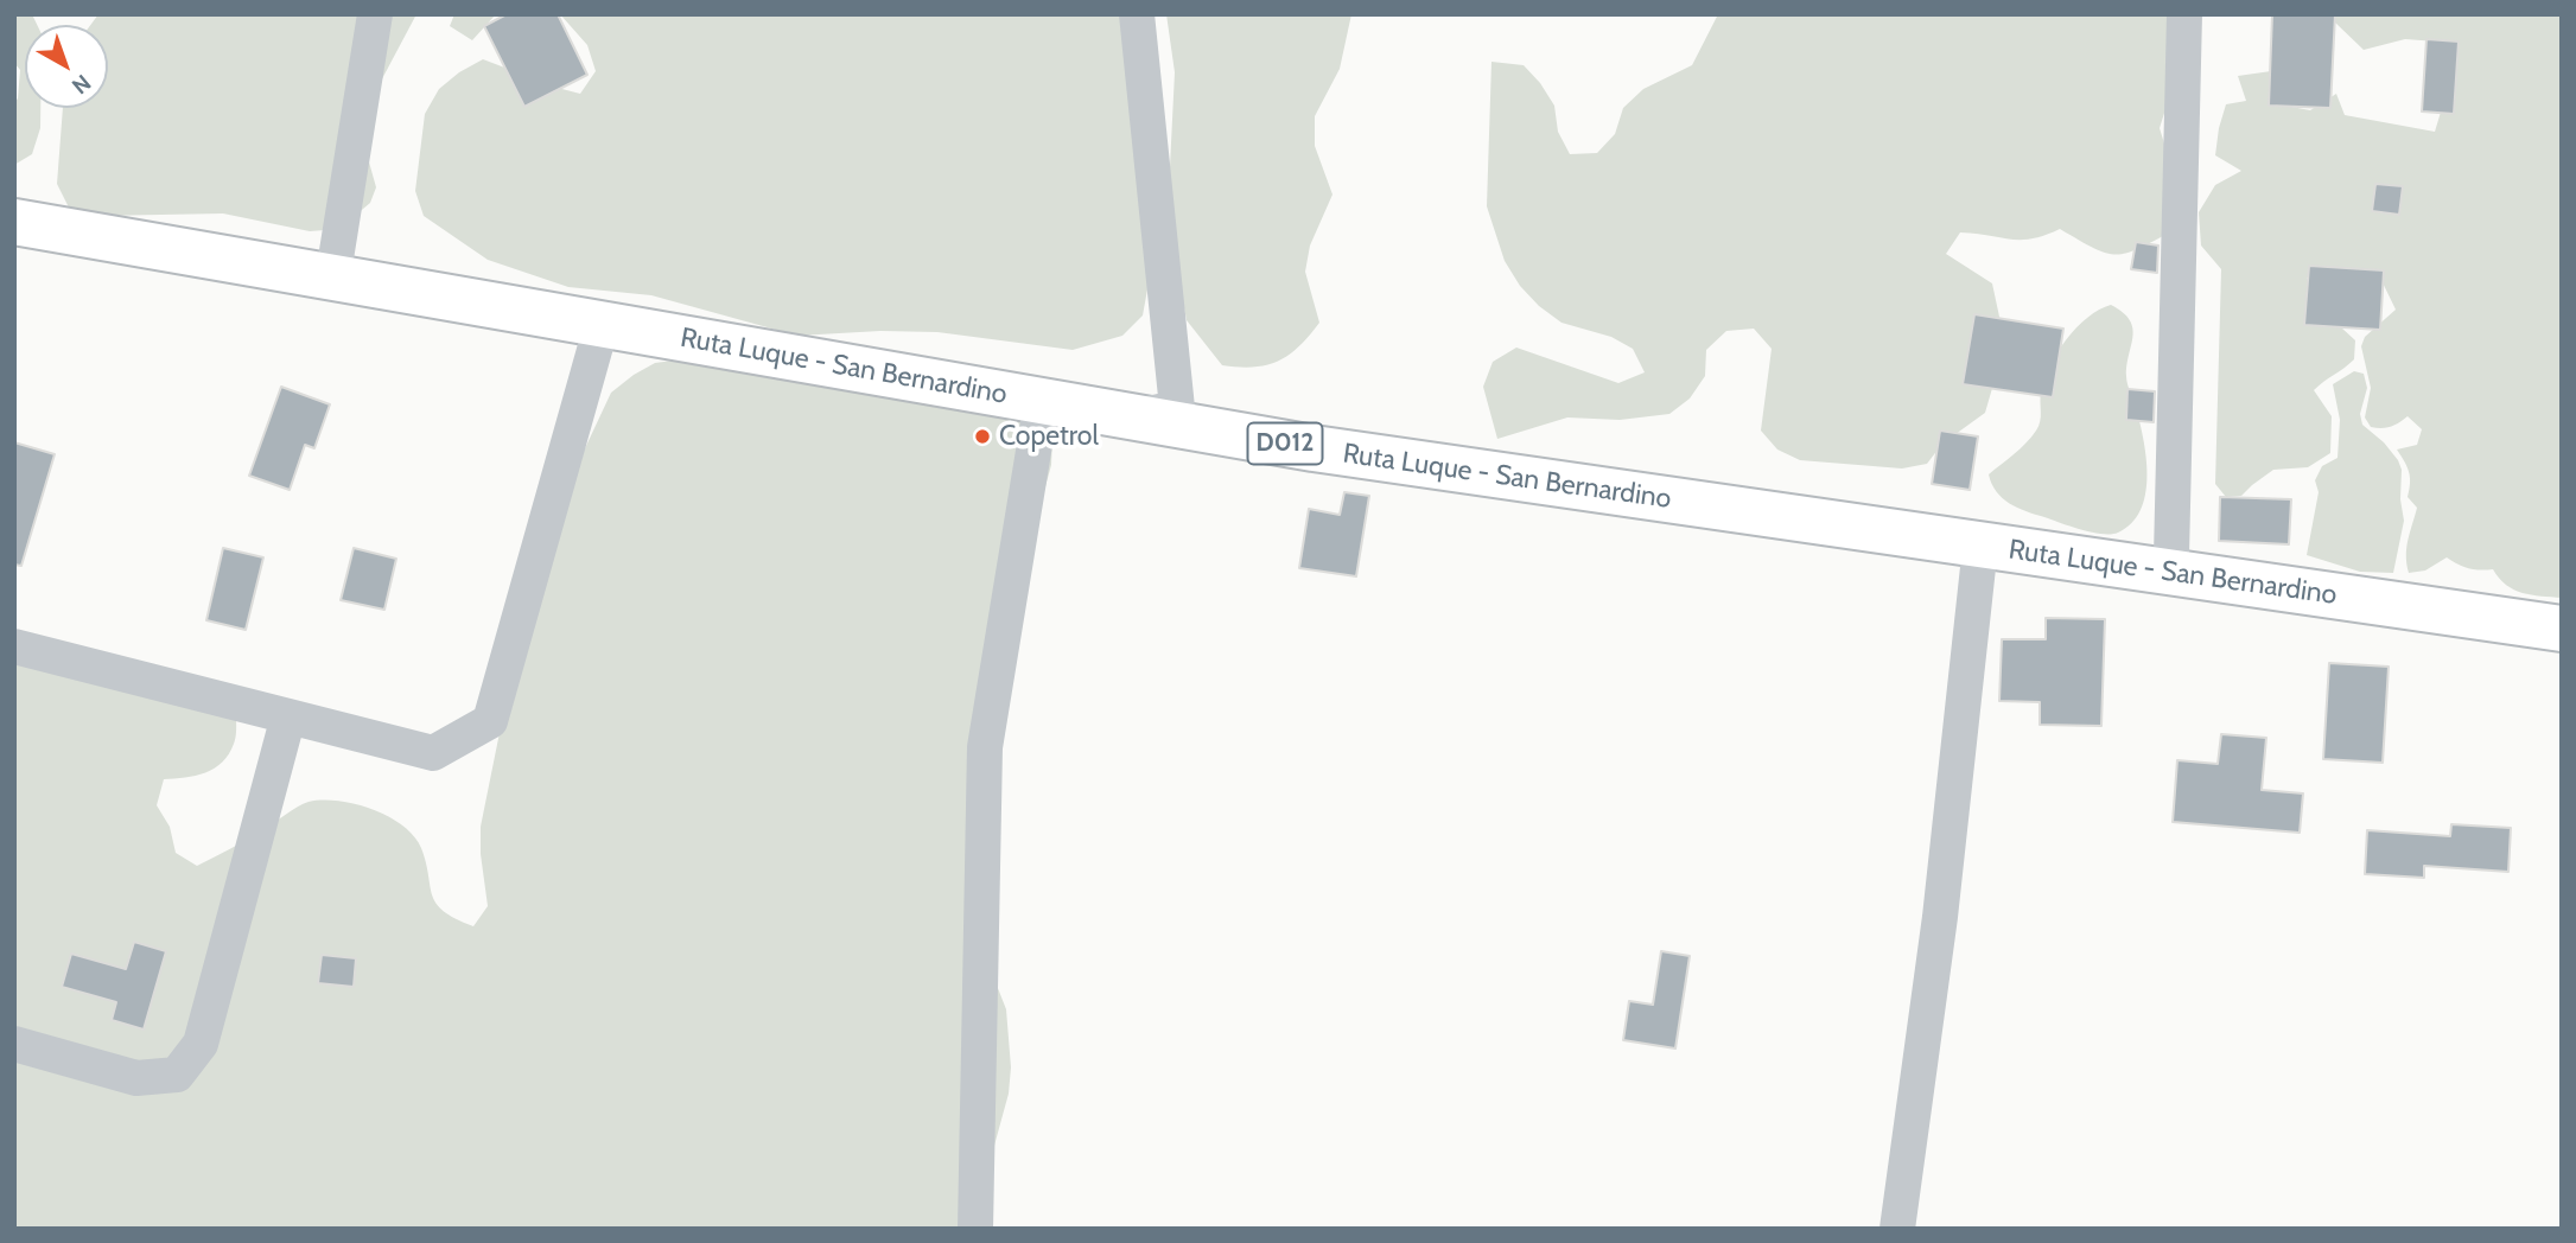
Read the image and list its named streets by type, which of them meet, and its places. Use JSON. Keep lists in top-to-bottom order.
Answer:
{
  "streets": {
    "main road": ["Ruta Luque - San Bernardino", "D012"]
  },
  "places": ["Copetrol"],
  "north": "bottom right"
}
